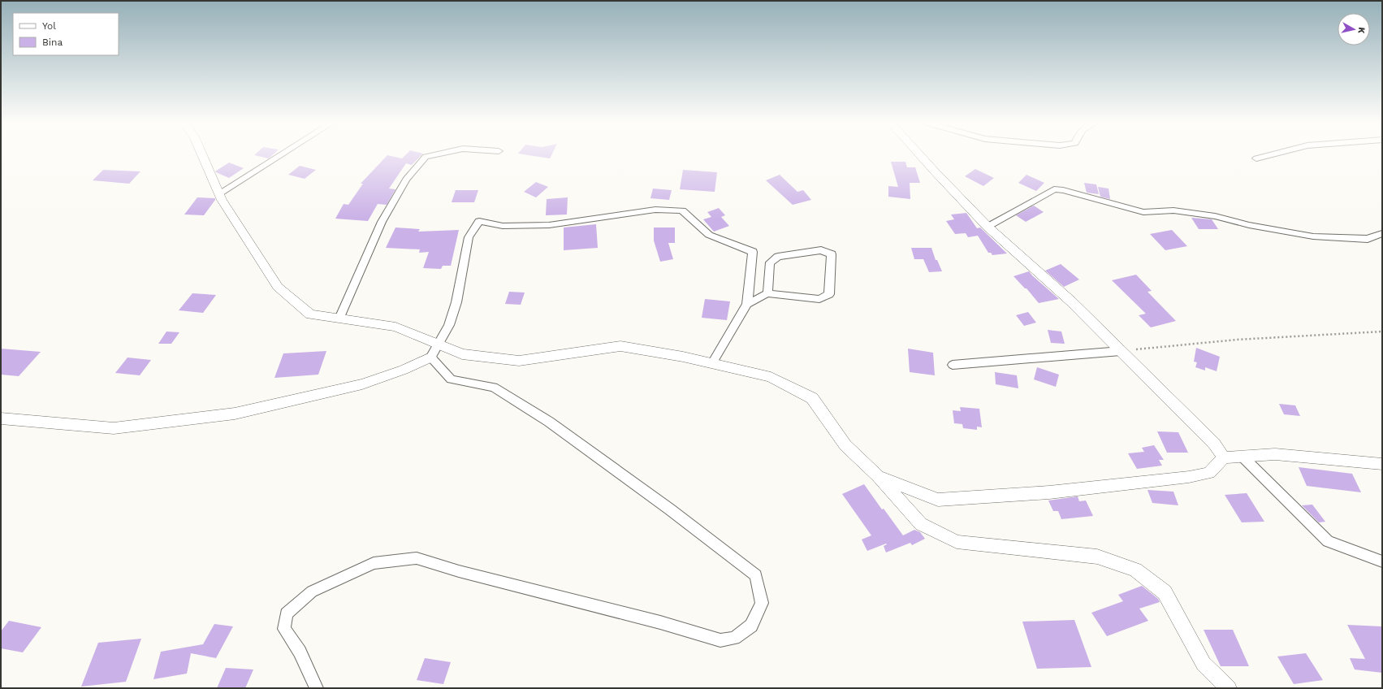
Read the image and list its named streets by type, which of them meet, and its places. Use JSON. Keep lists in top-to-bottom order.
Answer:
{
  "legend": ["Yol", "Bina"],
  "north": "right"
}
